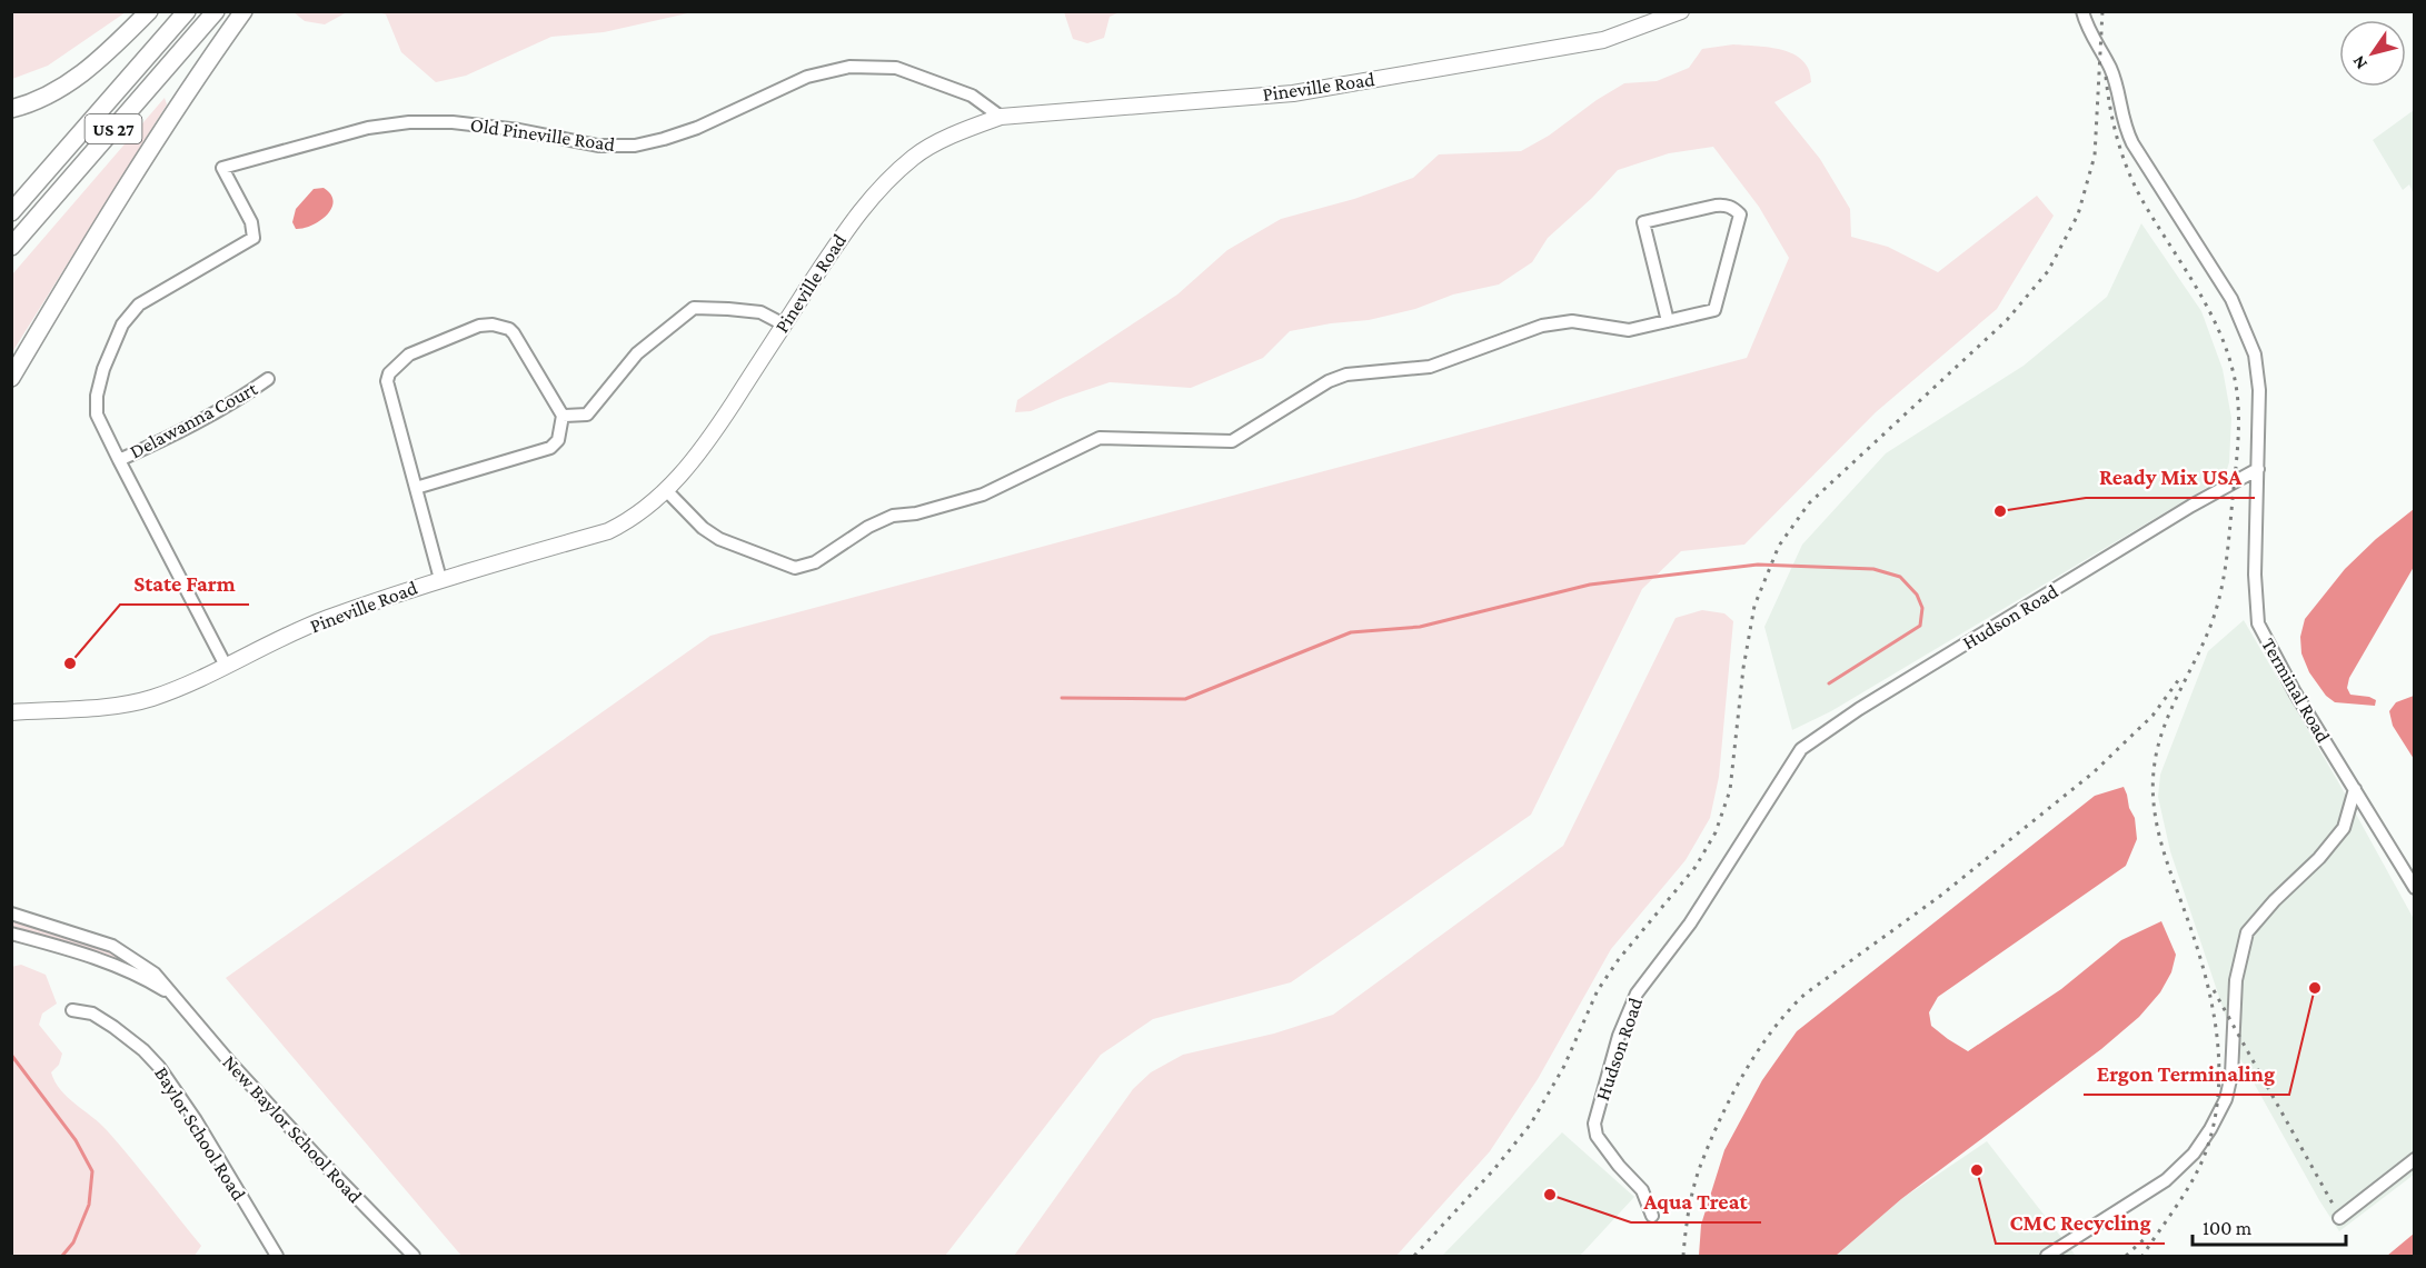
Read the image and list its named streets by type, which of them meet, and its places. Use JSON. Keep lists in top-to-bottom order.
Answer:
{
  "streets": {
    "highway": ["US 27"],
    "main road": ["Pineville Road"],
    "street": [
      "Old Pineville Road",
      "Delawanna Court",
      "Hudson Road",
      "Terminal Road",
      "New Baylor School Road",
      "Baylor School Road"
    ]
  },
  "crossings": [
    ["Pineville Road", "Old Pineville Road"],
    ["Old Pineville Road", "Delawanna Court"],
    ["Hudson Road", "Terminal Road"]
  ],
  "places": [
    "Ready Mix USA",
    "State Farm",
    "Ergon Terminaling",
    "CMC Recycling",
    "Aqua Treat"
  ],
  "scale_bar": "100 m",
  "north": "bottom left"
}
